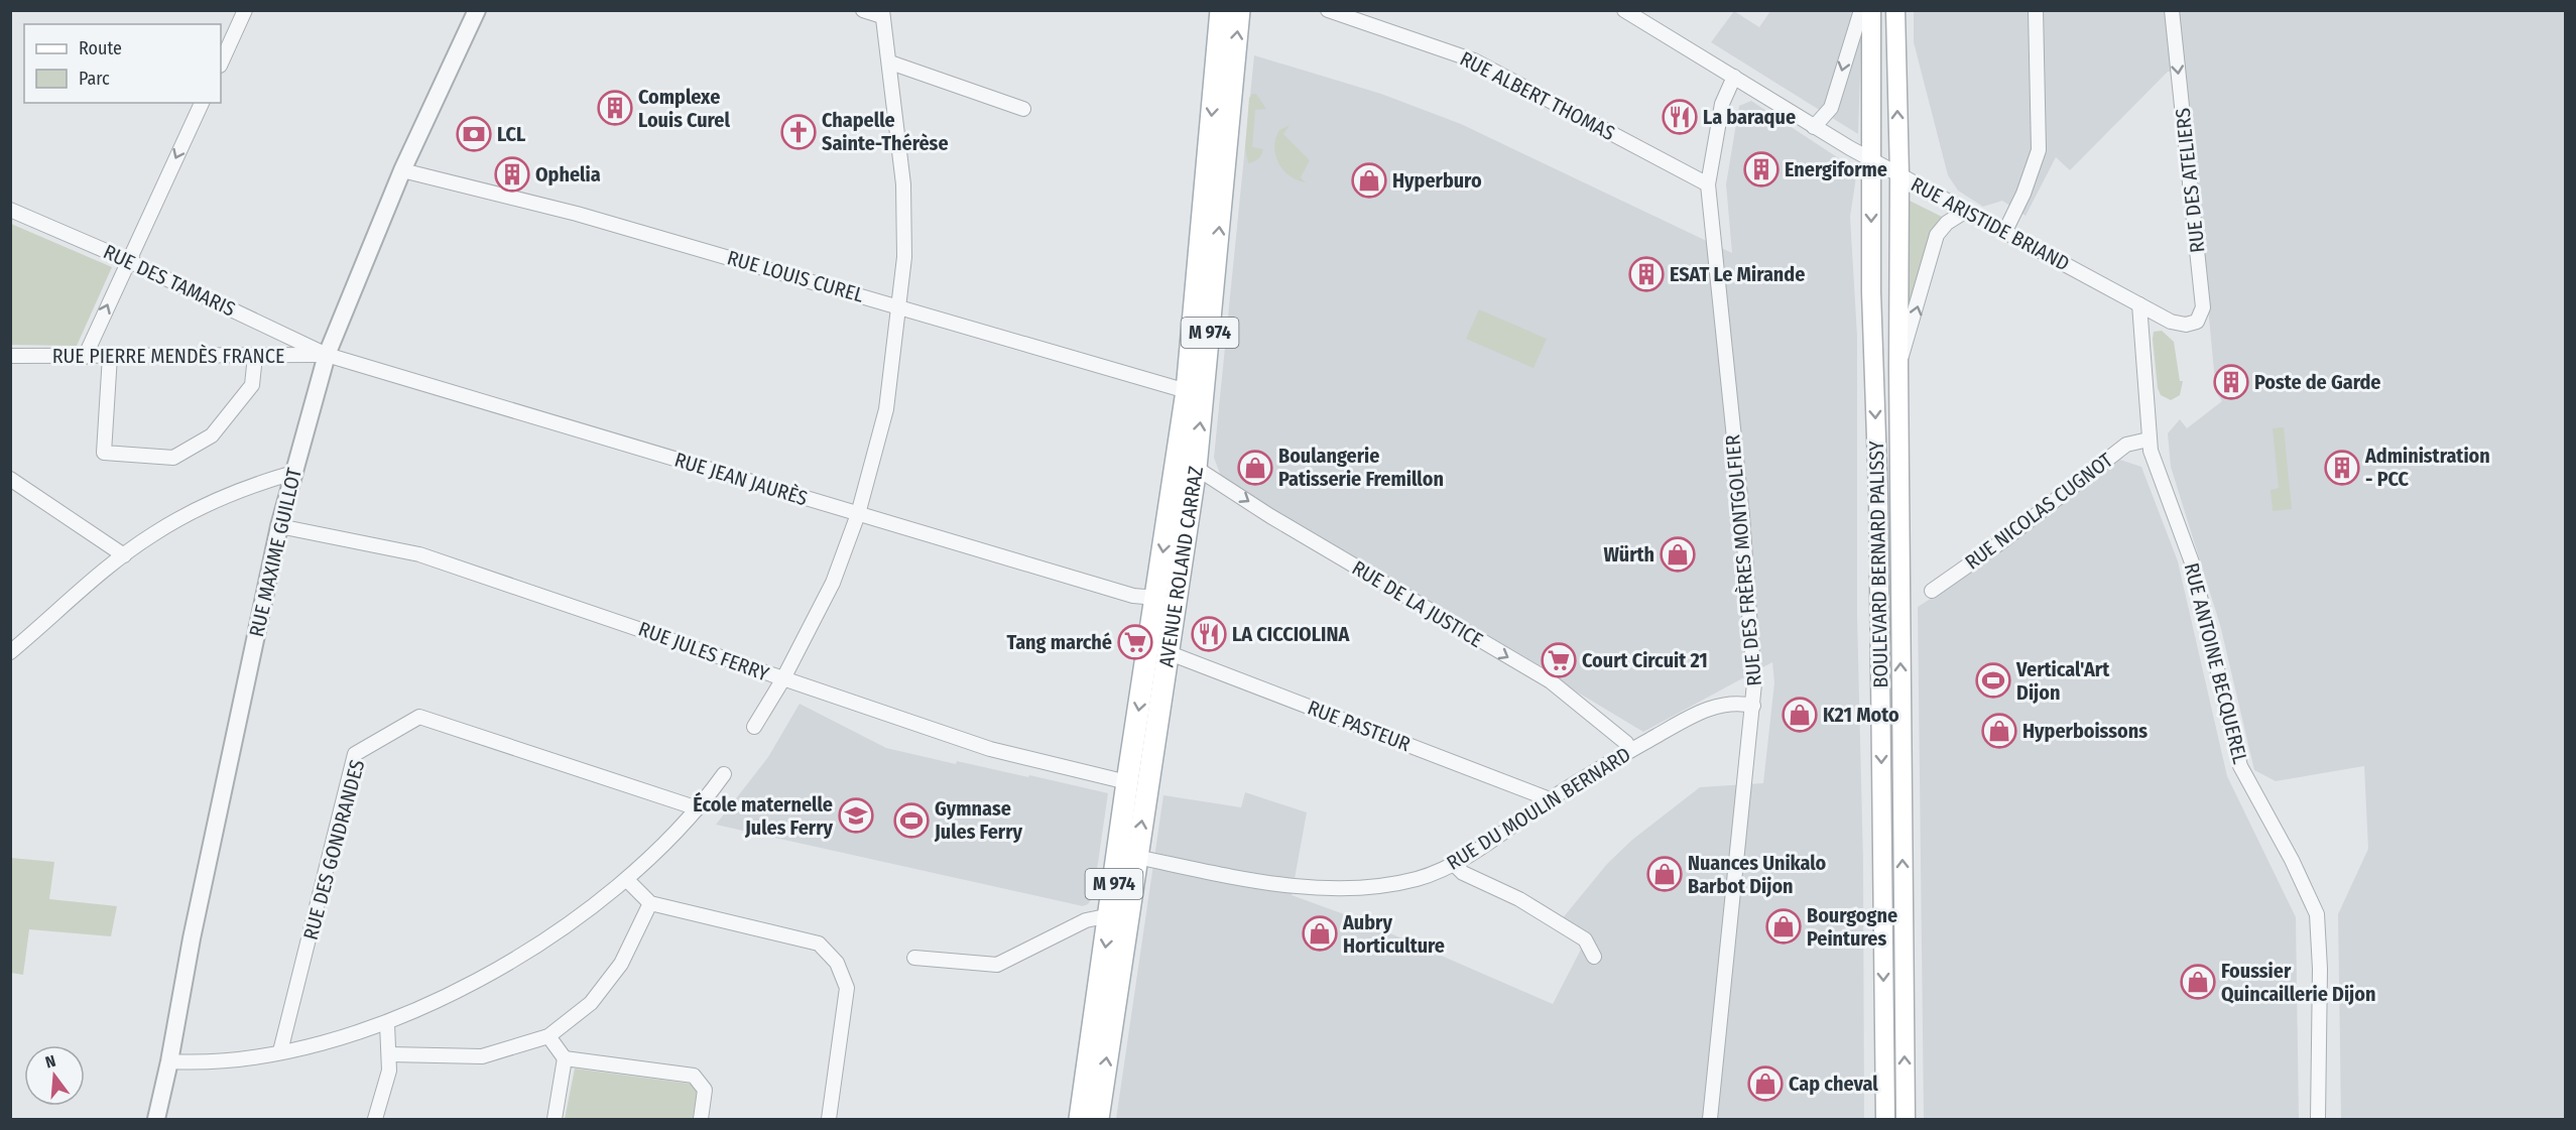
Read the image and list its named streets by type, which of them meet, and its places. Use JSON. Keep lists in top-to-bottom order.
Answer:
{
  "streets": {
    "main road": ["M 974", "BOULEVARD BERNARD PALISSY", "AVENUE ROLAND CARRAZ"],
    "street": [
      "RUE ALBERT THOMAS",
      "RUE DES ATELIERS",
      "RUE ARISTIDE BRIAND",
      "RUE LOUIS CUREL",
      "RUE DES TAMARIS",
      "RUE PIERRE MENDÈS FRANCE",
      "RUE JEAN JAURÈS",
      "RUE NICOLAS CUGNOT",
      "RUE MAXIME GUILLOT",
      "RUE DES FRÈRES MONTGOLFIER",
      "RUE DE LA JUSTICE",
      "RUE JULES FERRY",
      "RUE ANTOINE BECQUEREL",
      "RUE PASTEUR",
      "RUE DU MOULIN BERNARD",
      "RUE DES GONDRANDES"
    ]
  },
  "crossings": [
    ["RUE ALBERT THOMAS", "RUE DES FRÈRES MONTGOLFIER"],
    ["RUE DES ATELIERS", "RUE ARISTIDE BRIAND"],
    ["RUE ARISTIDE BRIAND", "RUE DES FRÈRES MONTGOLFIER"],
    ["RUE ARISTIDE BRIAND", "BOULEVARD BERNARD PALISSY"],
    ["RUE ARISTIDE BRIAND", "RUE ANTOINE BECQUEREL"],
    ["RUE LOUIS CUREL", "RUE MAXIME GUILLOT"],
    ["RUE LOUIS CUREL", "AVENUE ROLAND CARRAZ"],
    ["RUE DES TAMARIS", "RUE PIERRE MENDÈS FRANCE"],
    ["RUE DES TAMARIS", "RUE JEAN JAURÈS"],
    ["RUE DES TAMARIS", "RUE MAXIME GUILLOT"],
    ["RUE PIERRE MENDÈS FRANCE", "RUE JEAN JAURÈS"],
    ["RUE PIERRE MENDÈS FRANCE", "RUE MAXIME GUILLOT"],
    ["RUE JEAN JAURÈS", "RUE MAXIME GUILLOT"],
    ["RUE JEAN JAURÈS", "AVENUE ROLAND CARRAZ"],
    ["RUE NICOLAS CUGNOT", "RUE ANTOINE BECQUEREL"],
    ["RUE MAXIME GUILLOT", "RUE JULES FERRY"],
    ["RUE DES FRÈRES MONTGOLFIER", "RUE DU MOULIN BERNARD"],
    ["AVENUE ROLAND CARRAZ", "RUE DE LA JUSTICE"],
    ["AVENUE ROLAND CARRAZ", "RUE JULES FERRY"],
    ["AVENUE ROLAND CARRAZ", "RUE PASTEUR"],
    ["AVENUE ROLAND CARRAZ", "RUE DU MOULIN BERNARD"],
    ["RUE DE LA JUSTICE", "RUE DU MOULIN BERNARD"],
    ["RUE PASTEUR", "RUE DU MOULIN BERNARD"]
  ],
  "one_way": ["RUE DES ATELIERS", "RUE DE LA JUSTICE"],
  "places": {
    "building": [
      "Complexe Louis Curel",
      "Energiforme",
      "Ophelia",
      "ESAT Le Mirande",
      "Poste de Garde",
      "Administration - PCC"
    ],
    "restaurant": ["La baraque", "LA CICCIOLINA"],
    "church": ["Chapelle Sainte-Thérèse"],
    "bank": ["LCL"],
    "shop": [
      "Hyperburo",
      "Boulangerie Patisserie Fremillon",
      "Würth",
      "K21 Moto",
      "Hyperboissons",
      "Nuances Unikalo Barbot Dijon",
      "Bourgogne Peintures",
      "Aubry Horticulture",
      "Foussier Quincaillerie Dijon",
      "Cap cheval"
    ],
    "supermarket": ["Tang marché", "Court Circuit 21"],
    "sports": ["Vertical'Art Dijon", "Gymnase Jules Ferry"],
    "school or university": ["École maternelle Jules Ferry"]
  },
  "legend": ["Route", "Parc"],
  "north": "top"
}
